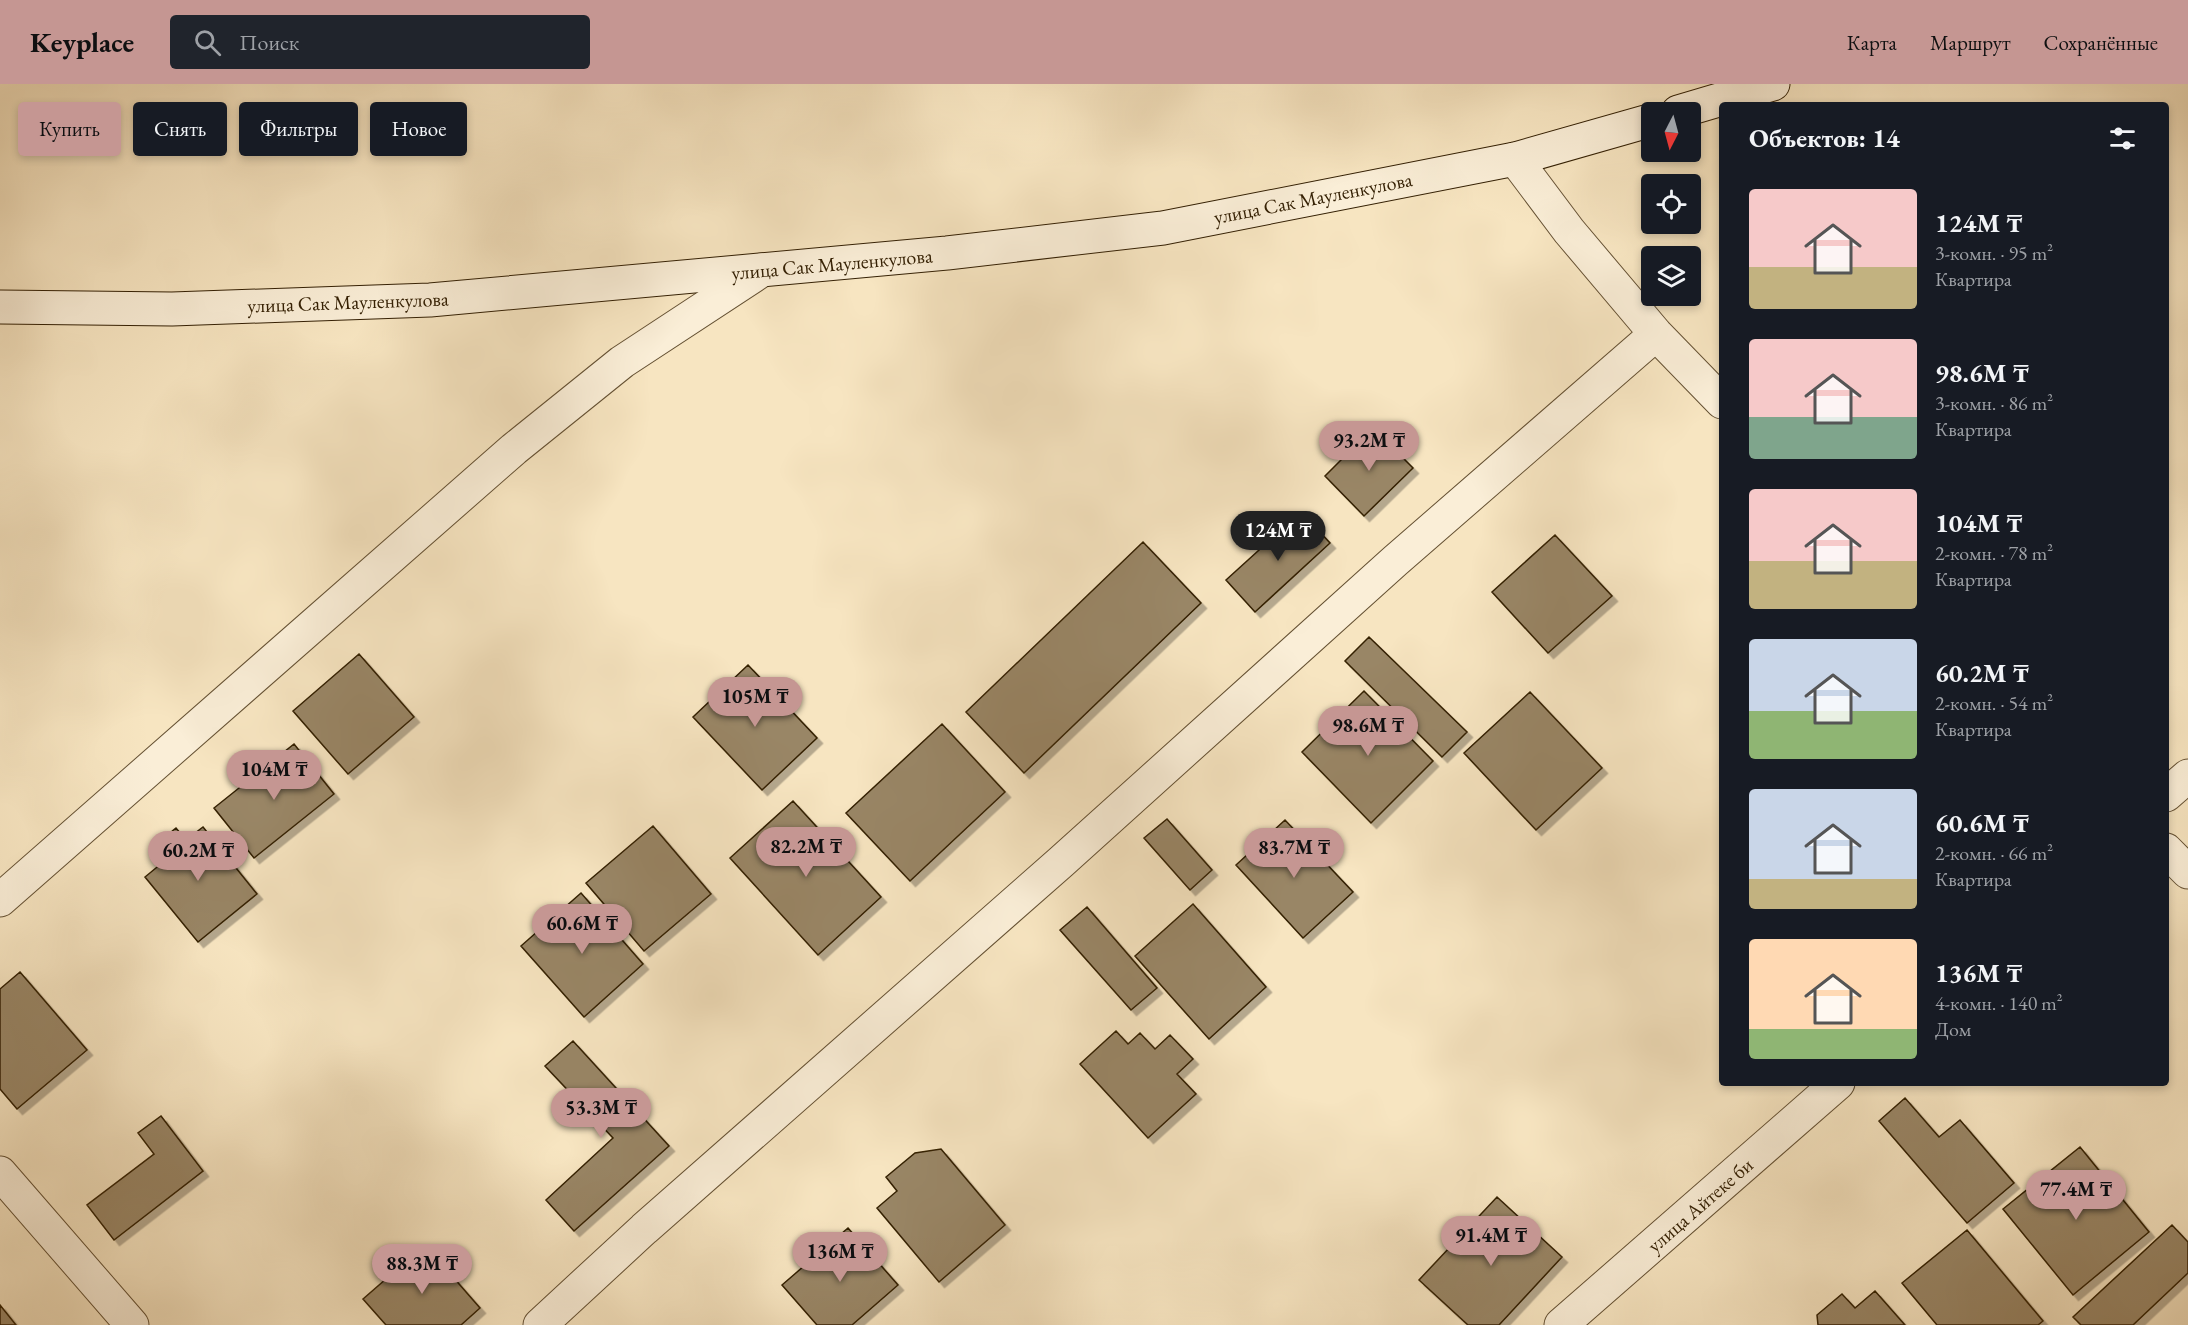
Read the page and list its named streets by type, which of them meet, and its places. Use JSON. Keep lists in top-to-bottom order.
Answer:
{
  "streets": {
    "street": ["улица Сак Мауленкулова", "улица Айтеке би"]
  },
  "north": "bottom",
  "page": {
    "header": "Keyplace",
    "search": "Поиск",
    "nav": ["Карта", "Маршрут", "Сохранённые"],
    "chip": [
      "Купить",
      "Снять",
      "Фильтры",
      "Новое"
    ],
    "heading": "Объектов: 14",
    "list": [
      {
        "name": "124M ₸",
        "note": "3-комн. · 95 m² · Квартира"
      },
      {
        "name": "98.6M ₸",
        "note": "3-комн. · 86 m² · Квартира"
      },
      {
        "name": "104M ₸",
        "note": "2-комн. · 78 m² · Квартира"
      },
      {
        "name": "60.2M ₸",
        "note": "2-комн. · 54 m² · Квартира"
      },
      {
        "name": "60.6M ₸",
        "note": "2-комн. · 66 m² · Квартира"
      },
      {
        "name": "136M ₸",
        "note": "4-комн. · 140 m² · Дом"
      }
    ],
    "price": [
      "93.2M ₸",
      "124M ₸",
      "105M ₸",
      "98.6M ₸",
      "104M ₸",
      "82.2M ₸",
      "83.7M ₸",
      "60.2M ₸",
      "60.6M ₸",
      "53.3M ₸",
      "77.4M ₸",
      "91.4M ₸",
      "136M ₸",
      "88.3M ₸"
    ]
  }
}
